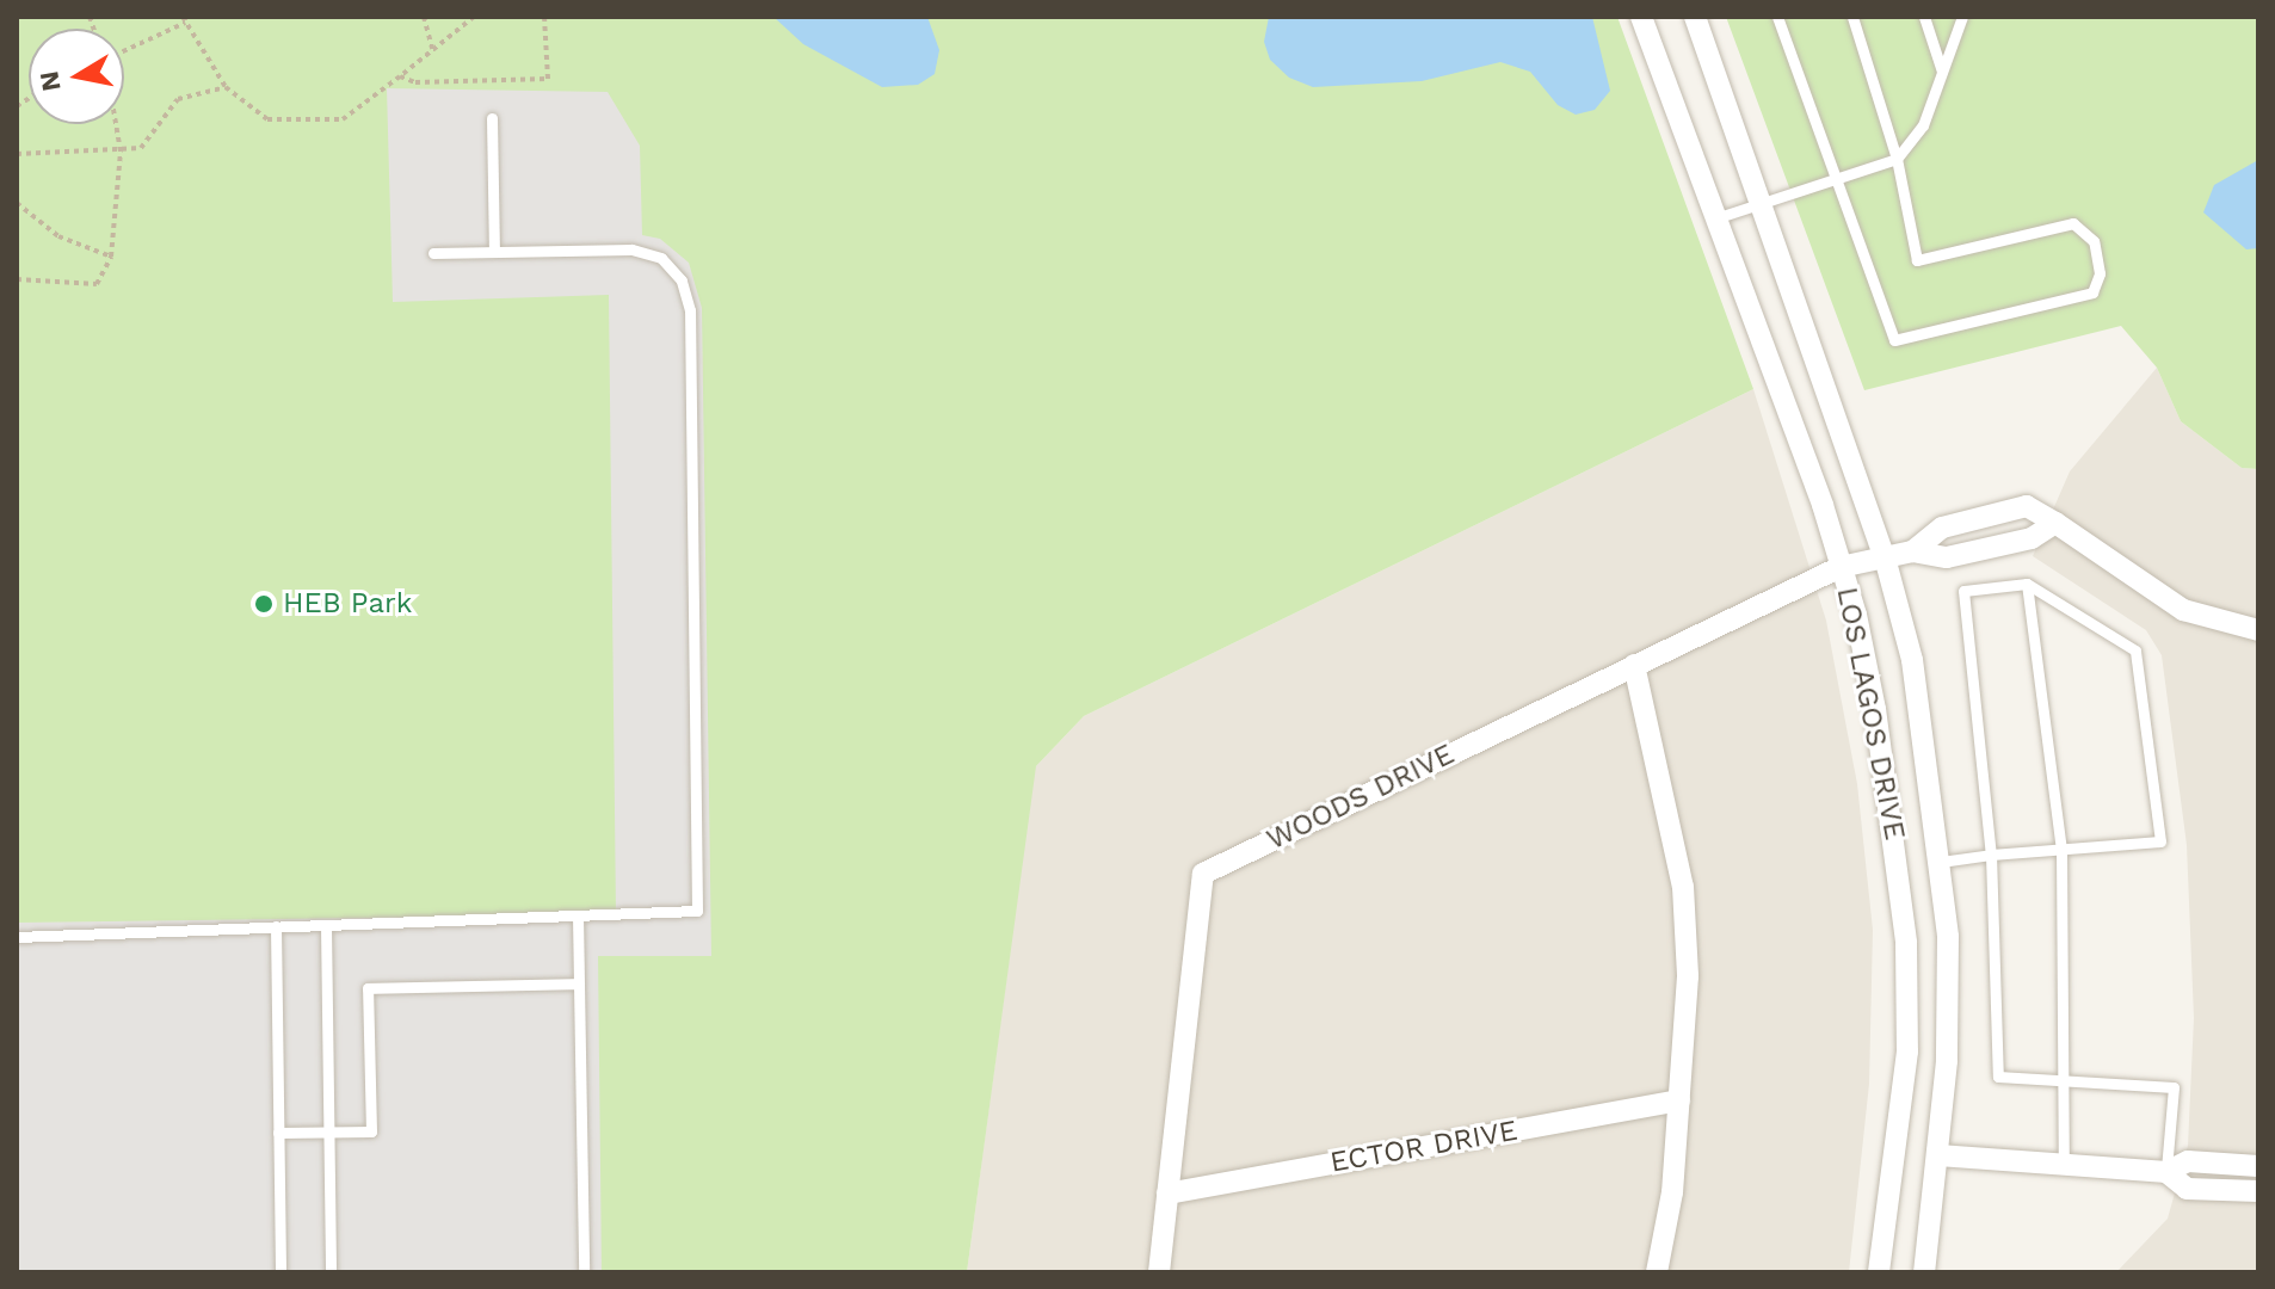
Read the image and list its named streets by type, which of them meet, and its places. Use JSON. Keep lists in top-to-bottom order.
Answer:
{
  "streets": {
    "street": ["LOS LAGOS DRIVE", "WOODS DRIVE", "ECTOR DRIVE"]
  },
  "crossings": [
    ["LOS LAGOS DRIVE", "WOODS DRIVE"],
    ["WOODS DRIVE", "ECTOR DRIVE"]
  ],
  "places": ["HEB Park"],
  "north": "left"
}
